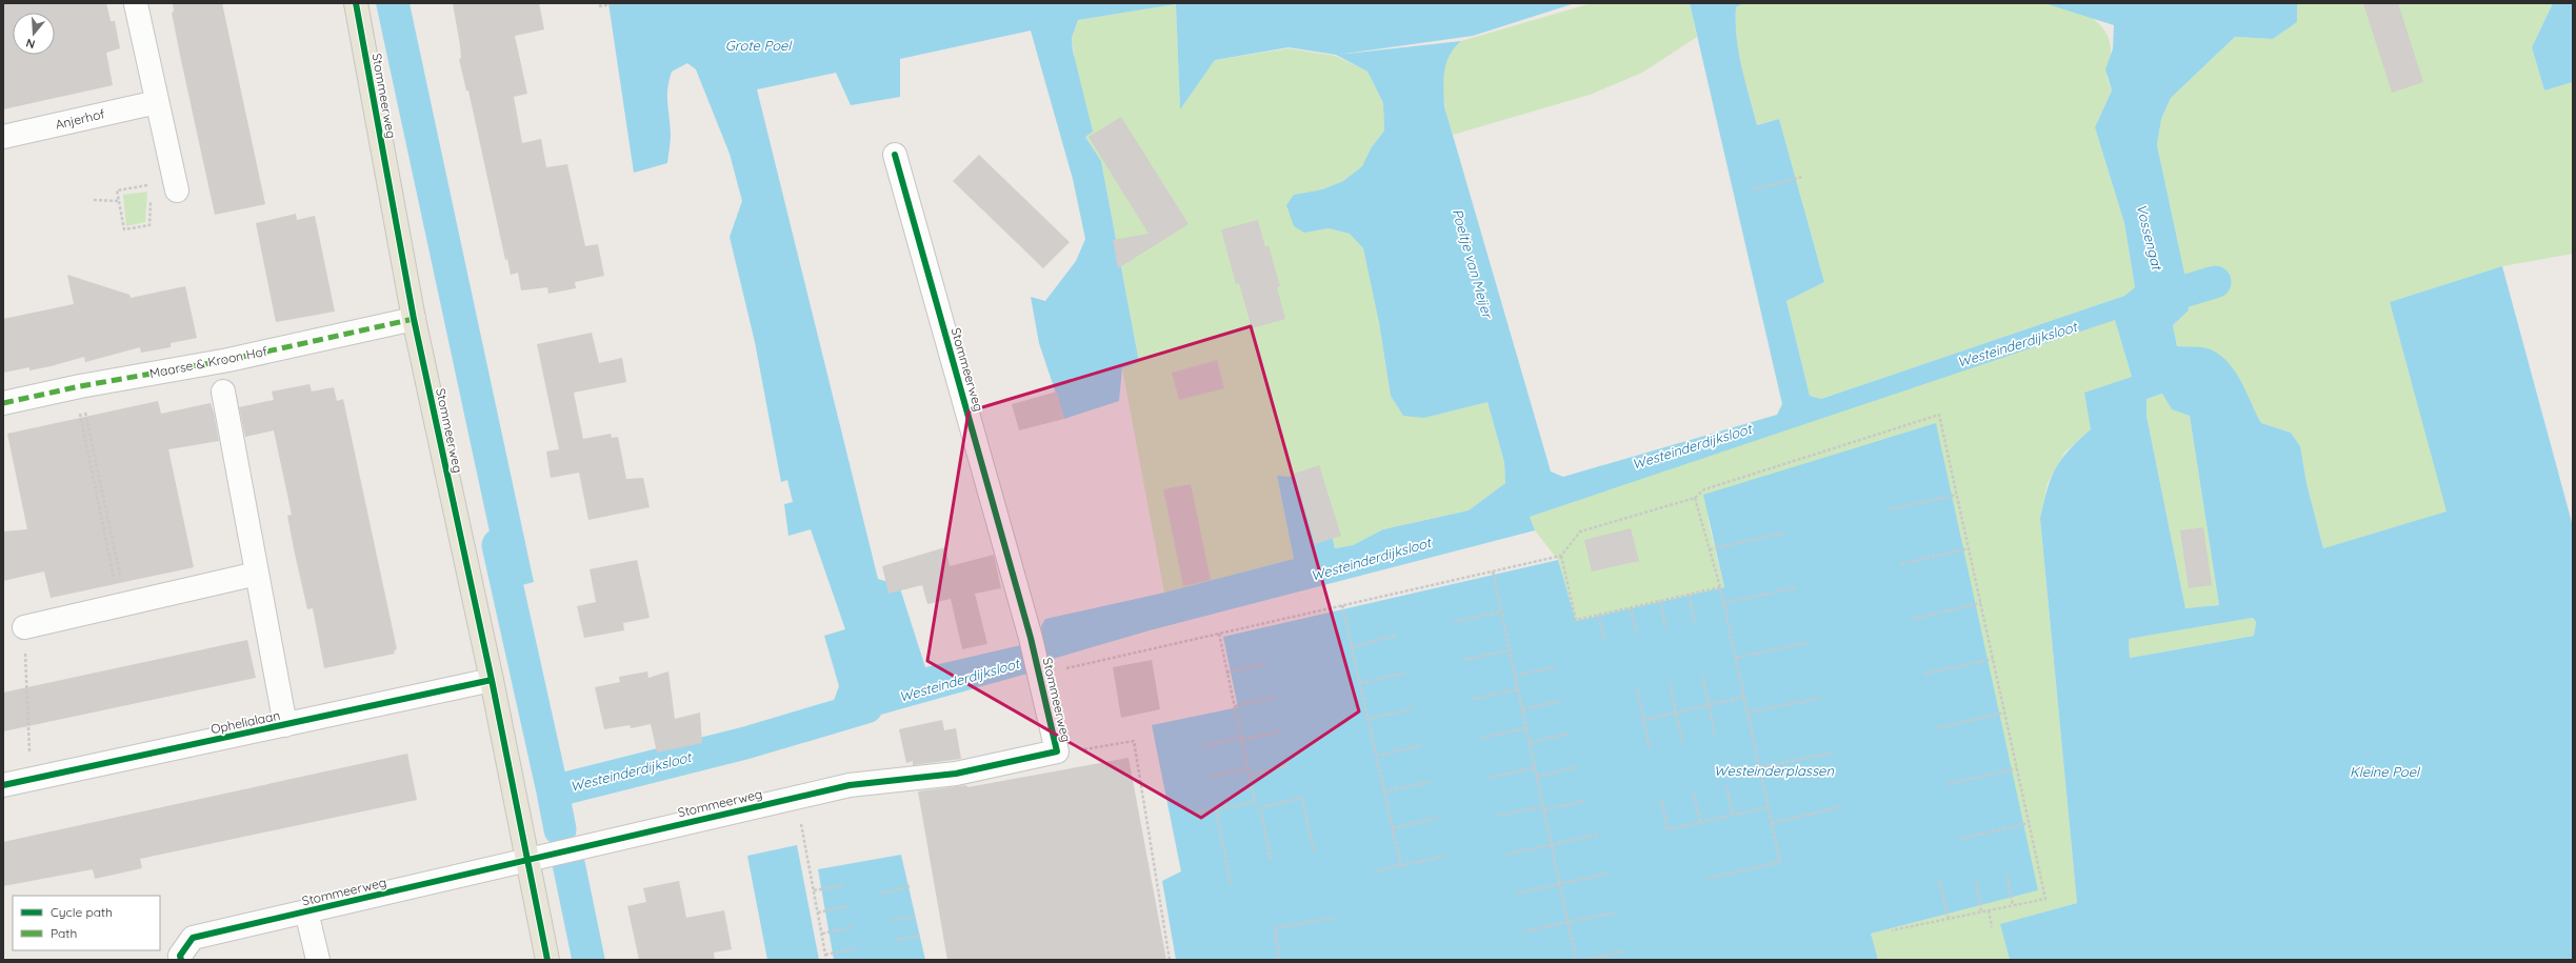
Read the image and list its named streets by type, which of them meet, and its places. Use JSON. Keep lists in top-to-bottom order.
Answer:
{
  "streets": {
    "main road": ["Stommeerweg"],
    "street": ["Anjerhof", "Maarse & Kroon Hof", "Ophelialaan"]
  },
  "crossings": [
    ["Stommeerweg", "Maarse & Kroon Hof"],
    ["Stommeerweg", "Ophelialaan"]
  ],
  "water": [
    "Grote Poel",
    "Vossengat",
    "Poeltje van Meijer",
    "Westeinderdijksloot",
    "Westeinderplassen",
    "Kleine Poel"
  ],
  "legend": ["Cycle path", "Path"],
  "north": "bottom"
}
